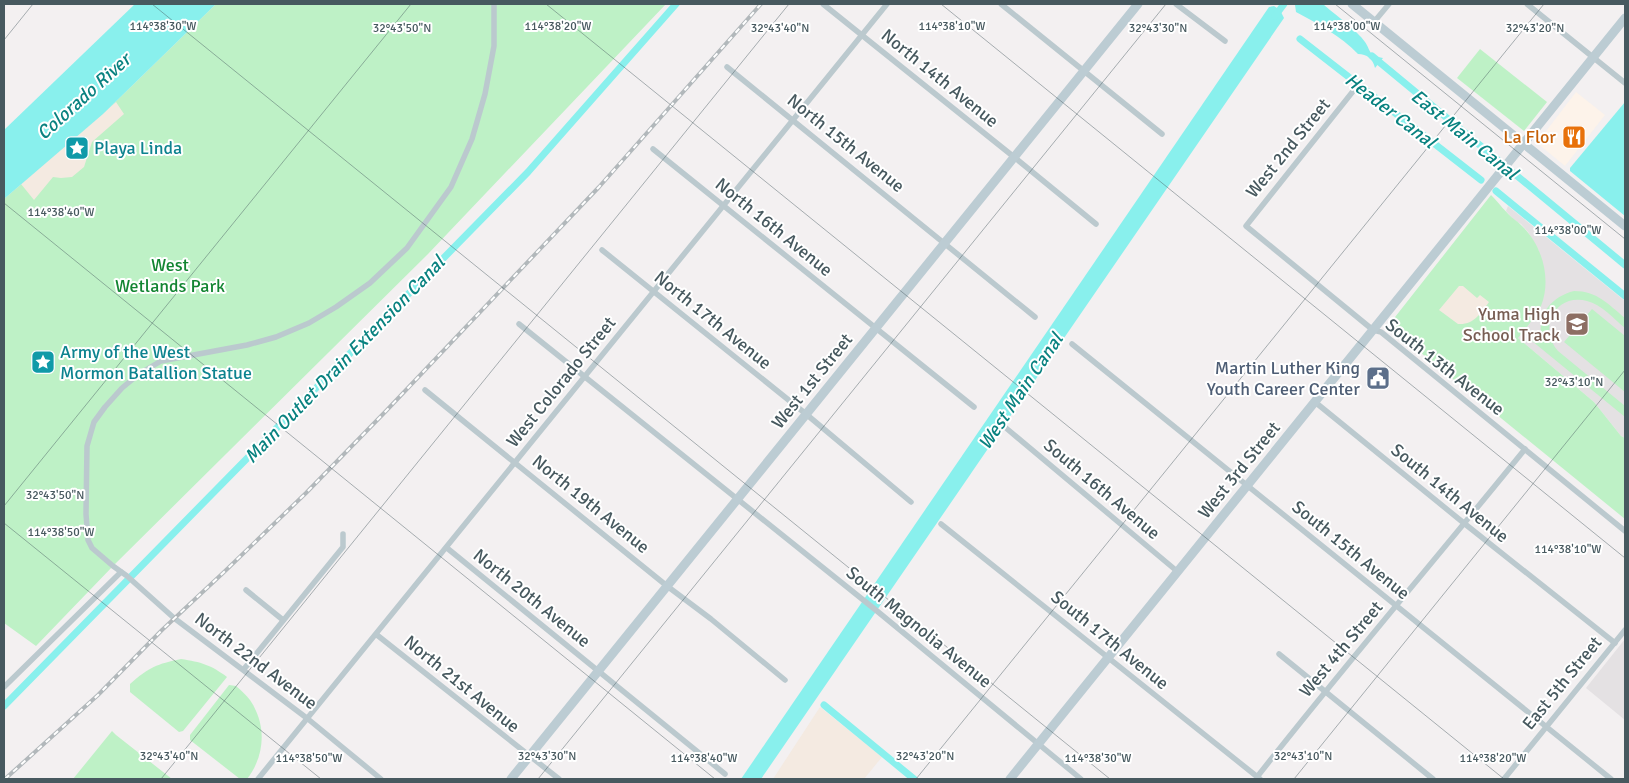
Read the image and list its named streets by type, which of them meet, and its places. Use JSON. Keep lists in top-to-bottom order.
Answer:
{
  "streets": {
    "main road": ["West 1st Street", "West 3rd Street"],
    "street": [
      "North 14th Avenue",
      "North 15th Avenue",
      "West 2nd Street",
      "North 16th Avenue",
      "North 17th Avenue",
      "South 13th Avenue",
      "West Colorado Street",
      "South 16th Avenue",
      "South 14th Avenue",
      "North 19th Avenue",
      "South 15th Avenue",
      "North 20th Avenue",
      "South Magnolia Avenue",
      "South 17th Avenue",
      "West 4th Street",
      "North 22nd Avenue",
      "East 5th Street",
      "North 21st Avenue"
    ]
  },
  "crossings": [
    ["North 14th Avenue", "West 1st Street"],
    ["North 14th Avenue", "West Colorado Street"],
    ["North 15th Avenue", "West 1st Street"],
    ["North 15th Avenue", "West Colorado Street"],
    ["West 2nd Street", "South 13th Avenue"],
    ["North 16th Avenue", "West 1st Street"],
    ["North 16th Avenue", "West Colorado Street"],
    ["North 17th Avenue", "West 1st Street"],
    ["North 17th Avenue", "West Colorado Street"],
    ["South 13th Avenue", "West 3rd Street"],
    ["South 13th Avenue", "West 4th Street"],
    ["West 1st Street", "North 19th Avenue"],
    ["West 1st Street", "North 20th Avenue"],
    ["West 1st Street", "South Magnolia Avenue"],
    ["West 1st Street", "North 21st Avenue"],
    ["West Colorado Street", "North 19th Avenue"],
    ["West Colorado Street", "North 20th Avenue"],
    ["West Colorado Street", "South Magnolia Avenue"],
    ["West Colorado Street", "North 22nd Avenue"],
    ["West Colorado Street", "North 21st Avenue"],
    ["West 3rd Street", "South 16th Avenue"],
    ["West 3rd Street", "South 14th Avenue"],
    ["West 3rd Street", "South 15th Avenue"],
    ["West 3rd Street", "South Magnolia Avenue"],
    ["West 3rd Street", "South 17th Avenue"],
    ["South 14th Avenue", "West 4th Street"],
    ["South 14th Avenue", "East 5th Street"],
    ["South 15th Avenue", "West 4th Street"],
    ["South 15th Avenue", "East 5th Street"],
    ["South 17th Avenue", "West 4th Street"]
  ],
  "water": [
    "Colorado River",
    "Header Canal",
    "East Main Canal",
    "Main Outlet Drain Extension Canal",
    "West Main Canal"
  ],
  "parks": ["West Wetlands Park"],
  "places": {
    "restaurant": ["La Flor"],
    "place": ["Playa Linda", "Army of the West Mormon Batallion Statue"],
    "school or university": ["Yuma High School Track"],
    "public building": ["Martin Luther King Youth Career Center"]
  },
  "coordinates": [
    "114°38'00\"W",
    "114°38'30\"W",
    "114°38'20\"W",
    "114°38'10\"W",
    "32°43'50\"N",
    "32°43'40\"N",
    "32°43'30\"N",
    "32°43'20\"N",
    "114°38'40\"W",
    "32°43'10\"N",
    "114°38'50\"W"
  ]
}
